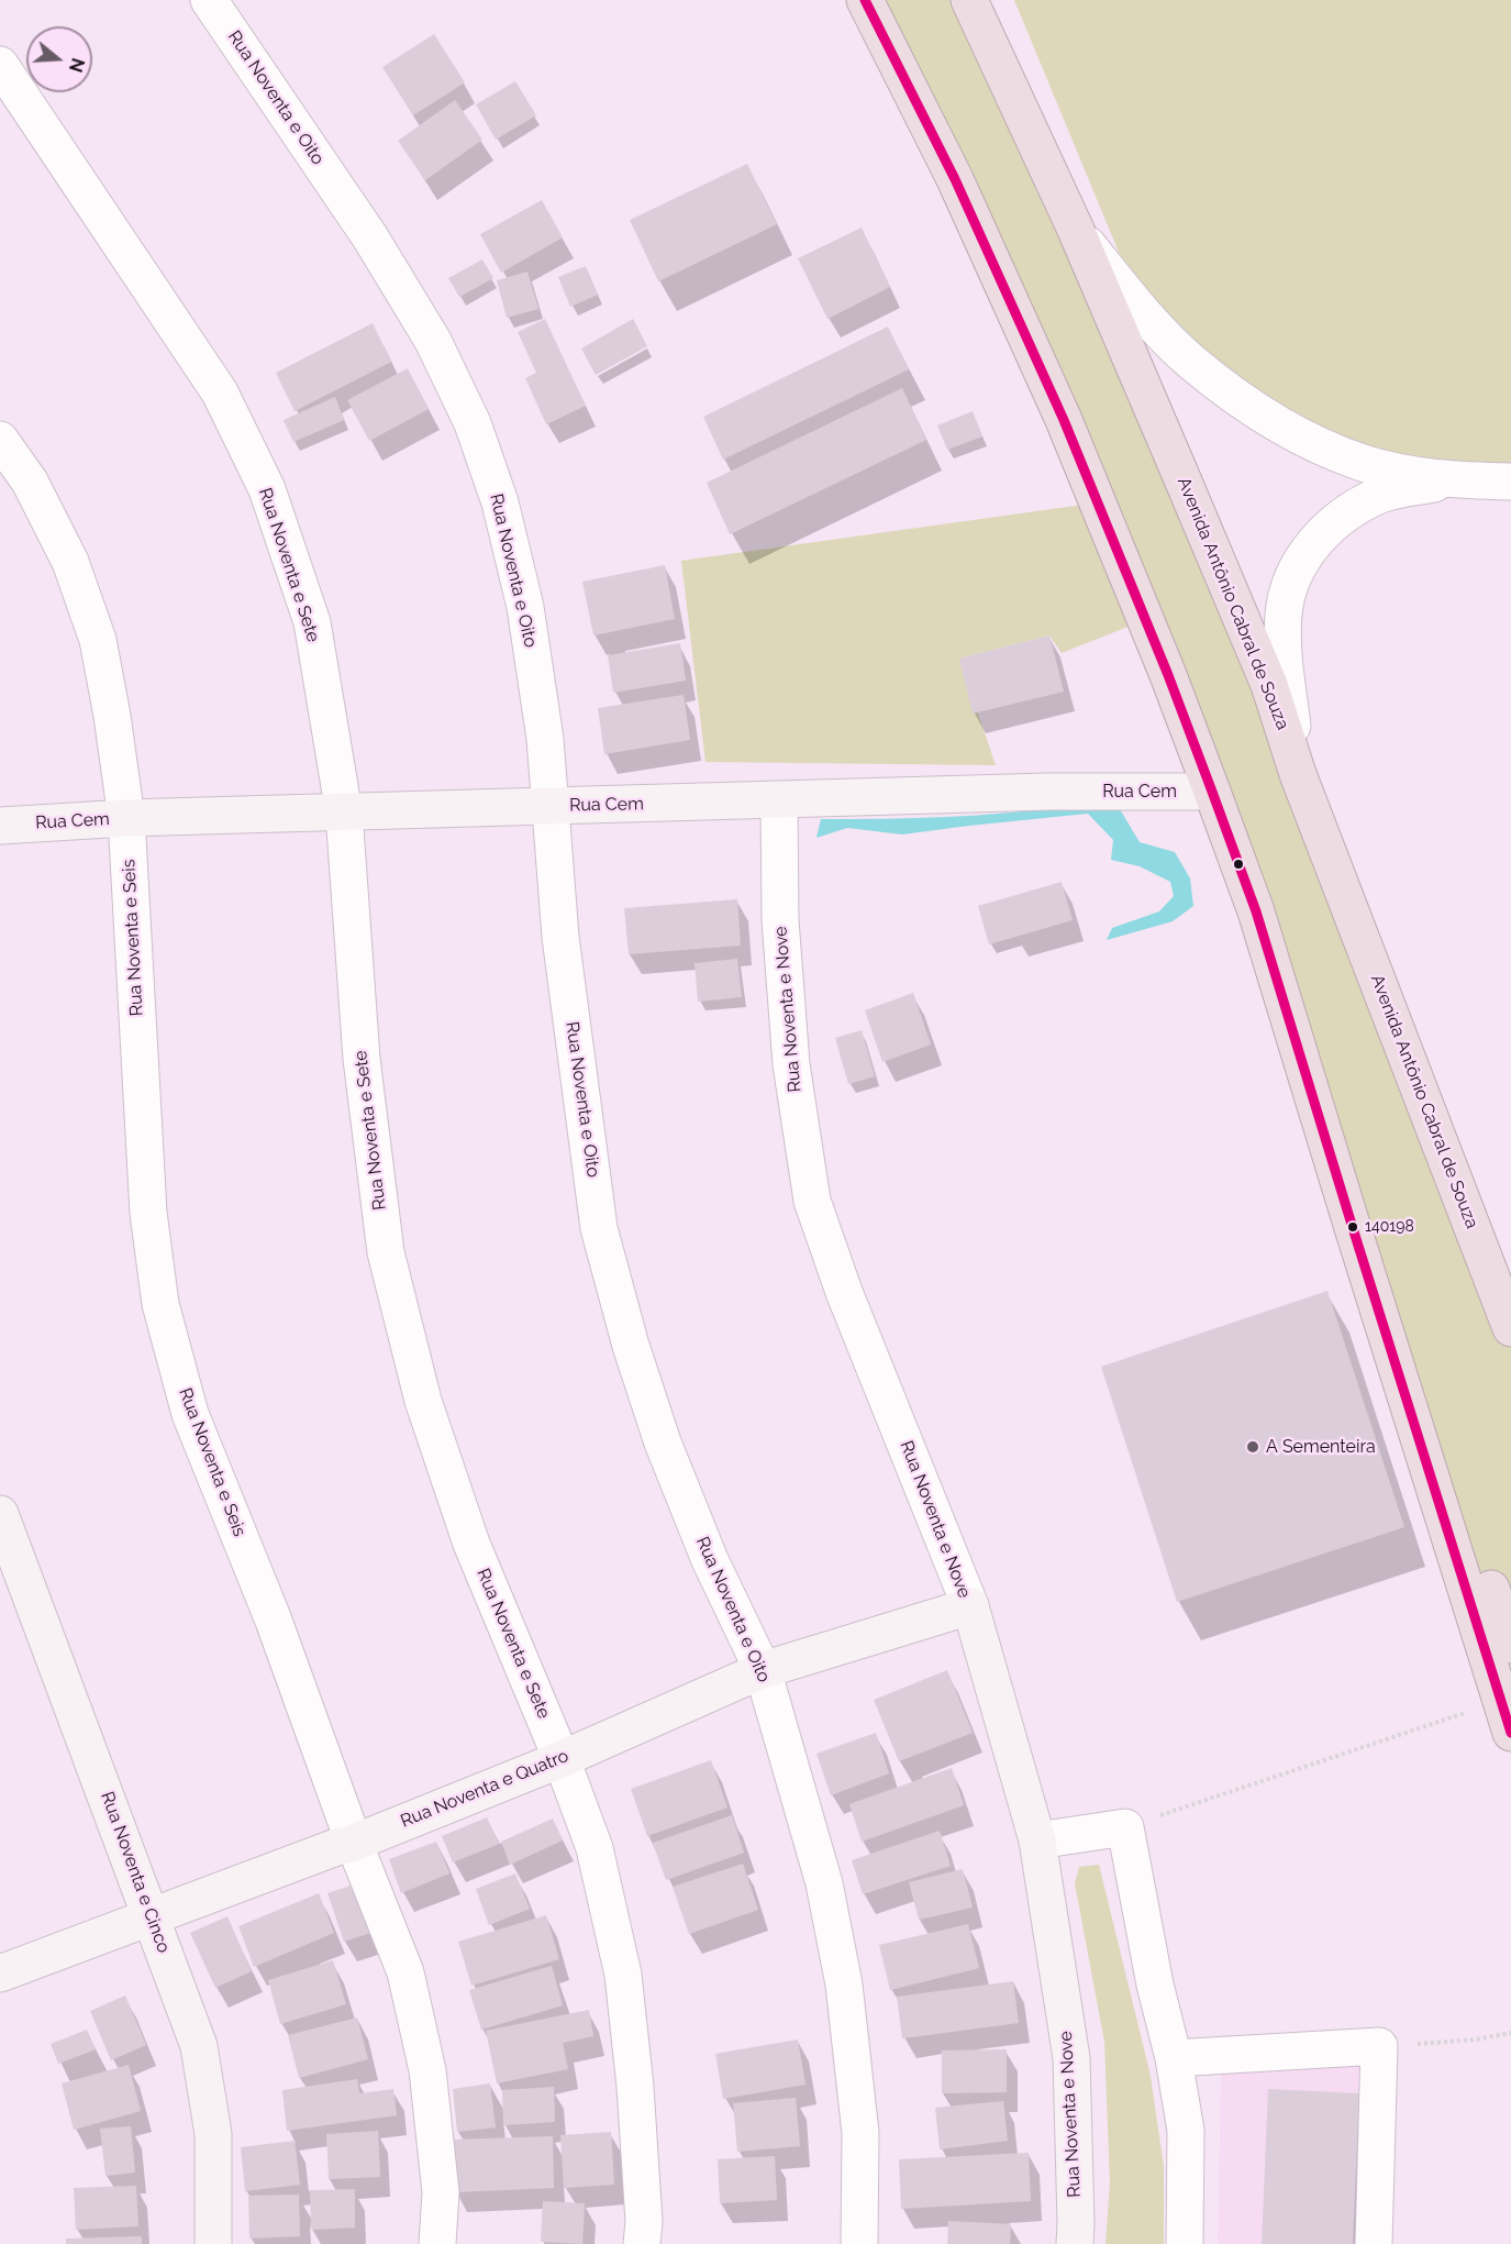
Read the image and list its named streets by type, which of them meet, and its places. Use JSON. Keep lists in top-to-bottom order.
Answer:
{
  "streets": {
    "highway": ["Avenida Antônio Cabral de Souza"],
    "street": [
      "Rua Noventa e Oito",
      "Rua Noventa e Sete",
      "Rua Cem",
      "Rua Noventa e Seis",
      "Rua Noventa e Nove",
      "Rua Noventa e Quatro",
      "Rua Noventa e Cinco"
    ]
  },
  "crossings": [
    ["Rua Noventa e Oito", "Rua Cem"],
    ["Rua Noventa e Oito", "Rua Noventa e Quatro"],
    ["Rua Noventa e Sete", "Rua Cem"],
    ["Rua Noventa e Sete", "Rua Noventa e Quatro"],
    ["Rua Cem", "Rua Noventa e Seis"],
    ["Rua Cem", "Rua Noventa e Nove"],
    ["Rua Noventa e Seis", "Rua Noventa e Quatro"],
    ["Rua Noventa e Nove", "Rua Noventa e Quatro"],
    ["Rua Noventa e Quatro", "Rua Noventa e Cinco"]
  ],
  "places": ["140198", "A Sementeira"],
  "north": "right"
}
